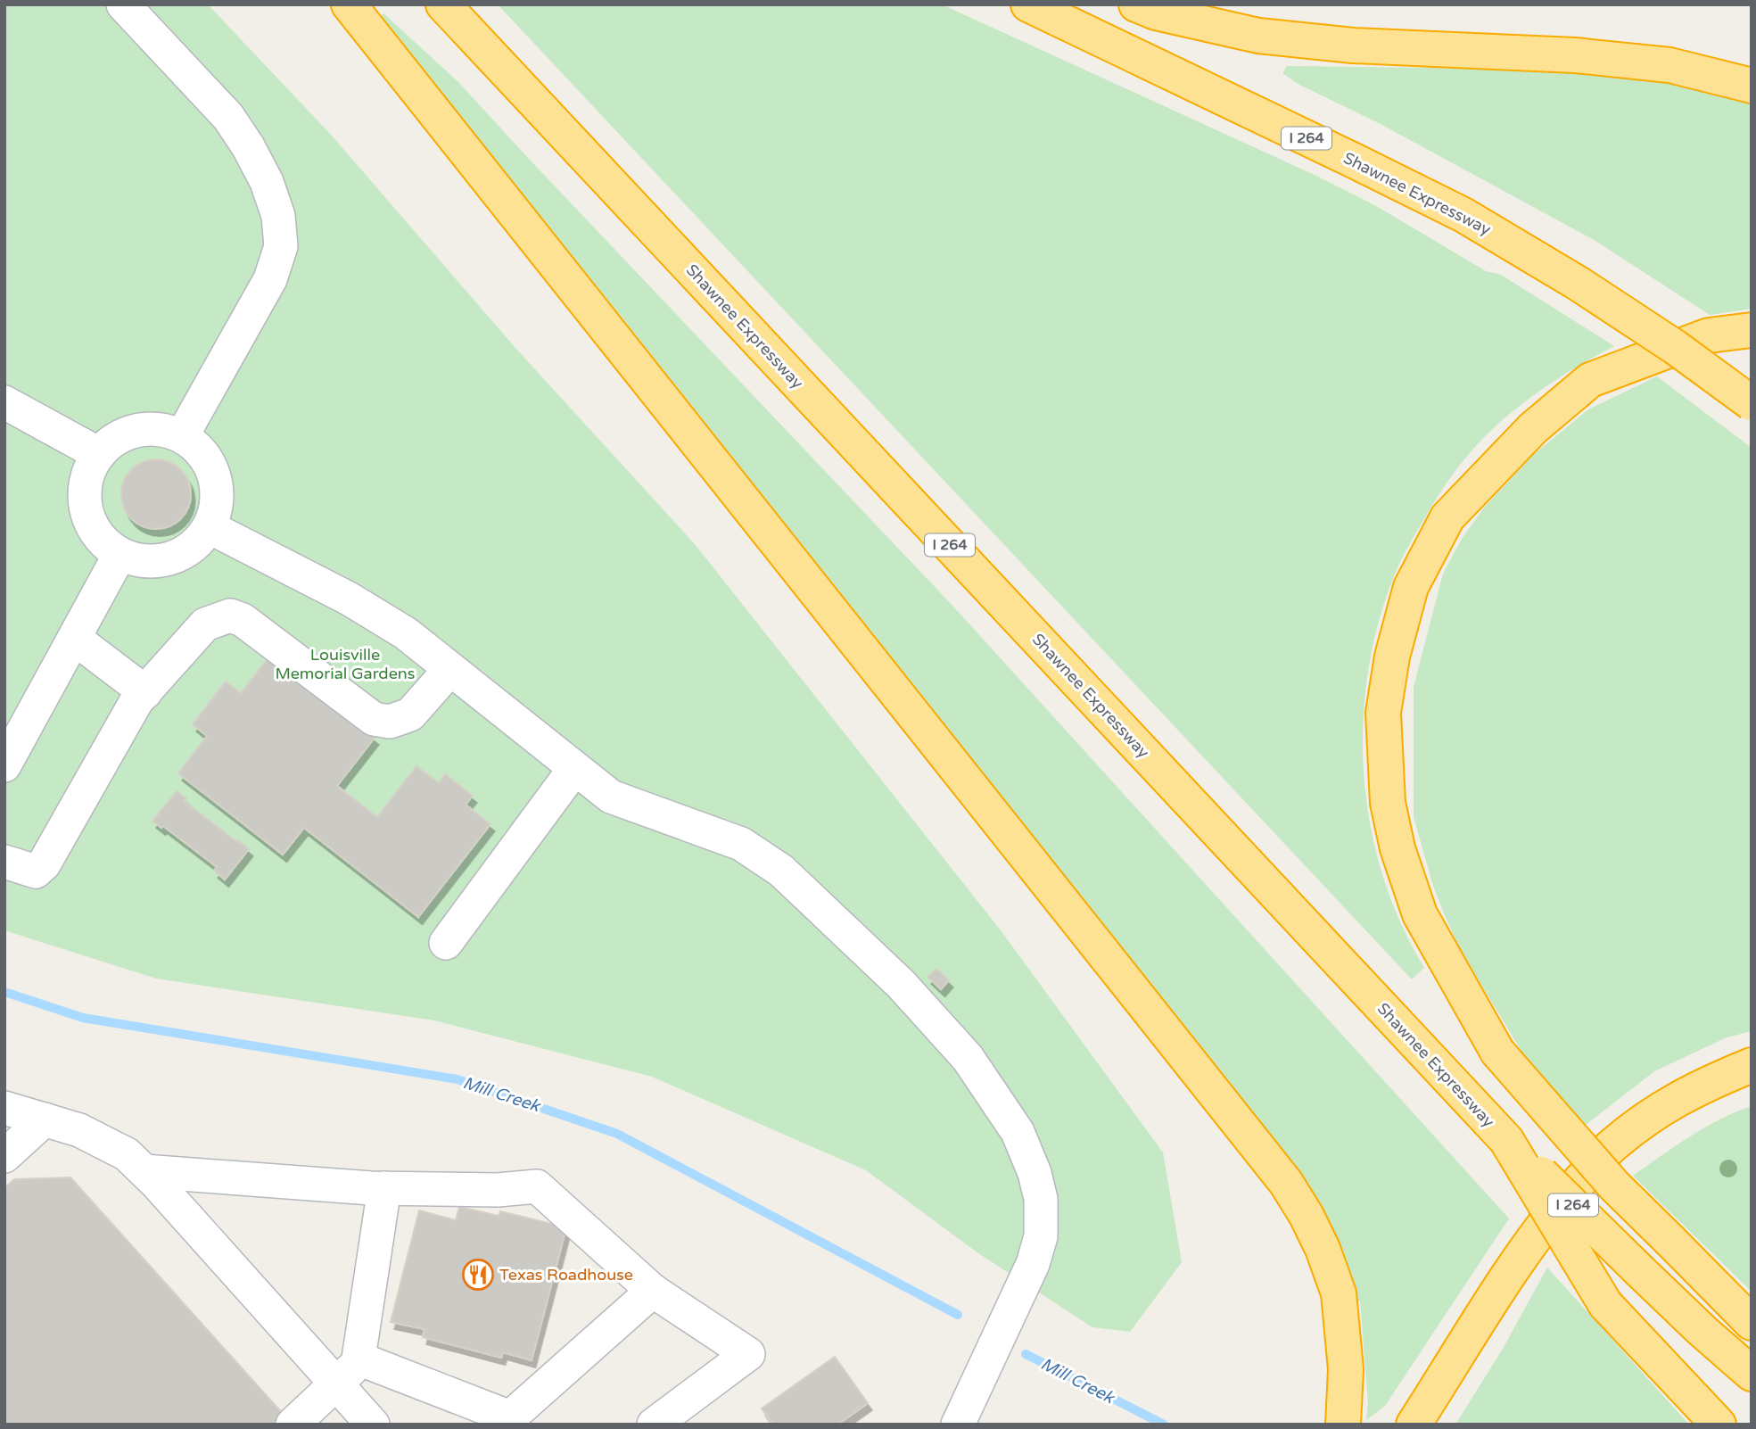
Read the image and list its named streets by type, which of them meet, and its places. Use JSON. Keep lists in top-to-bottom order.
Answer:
{
  "streets": {
    "highway": ["I 264", "Shawnee Expressway"]
  },
  "water": ["Mill Creek"],
  "parks": ["Louisville Memorial Gardens"],
  "places": {
    "restaurant": ["Texas Roadhouse"]
  }
}
